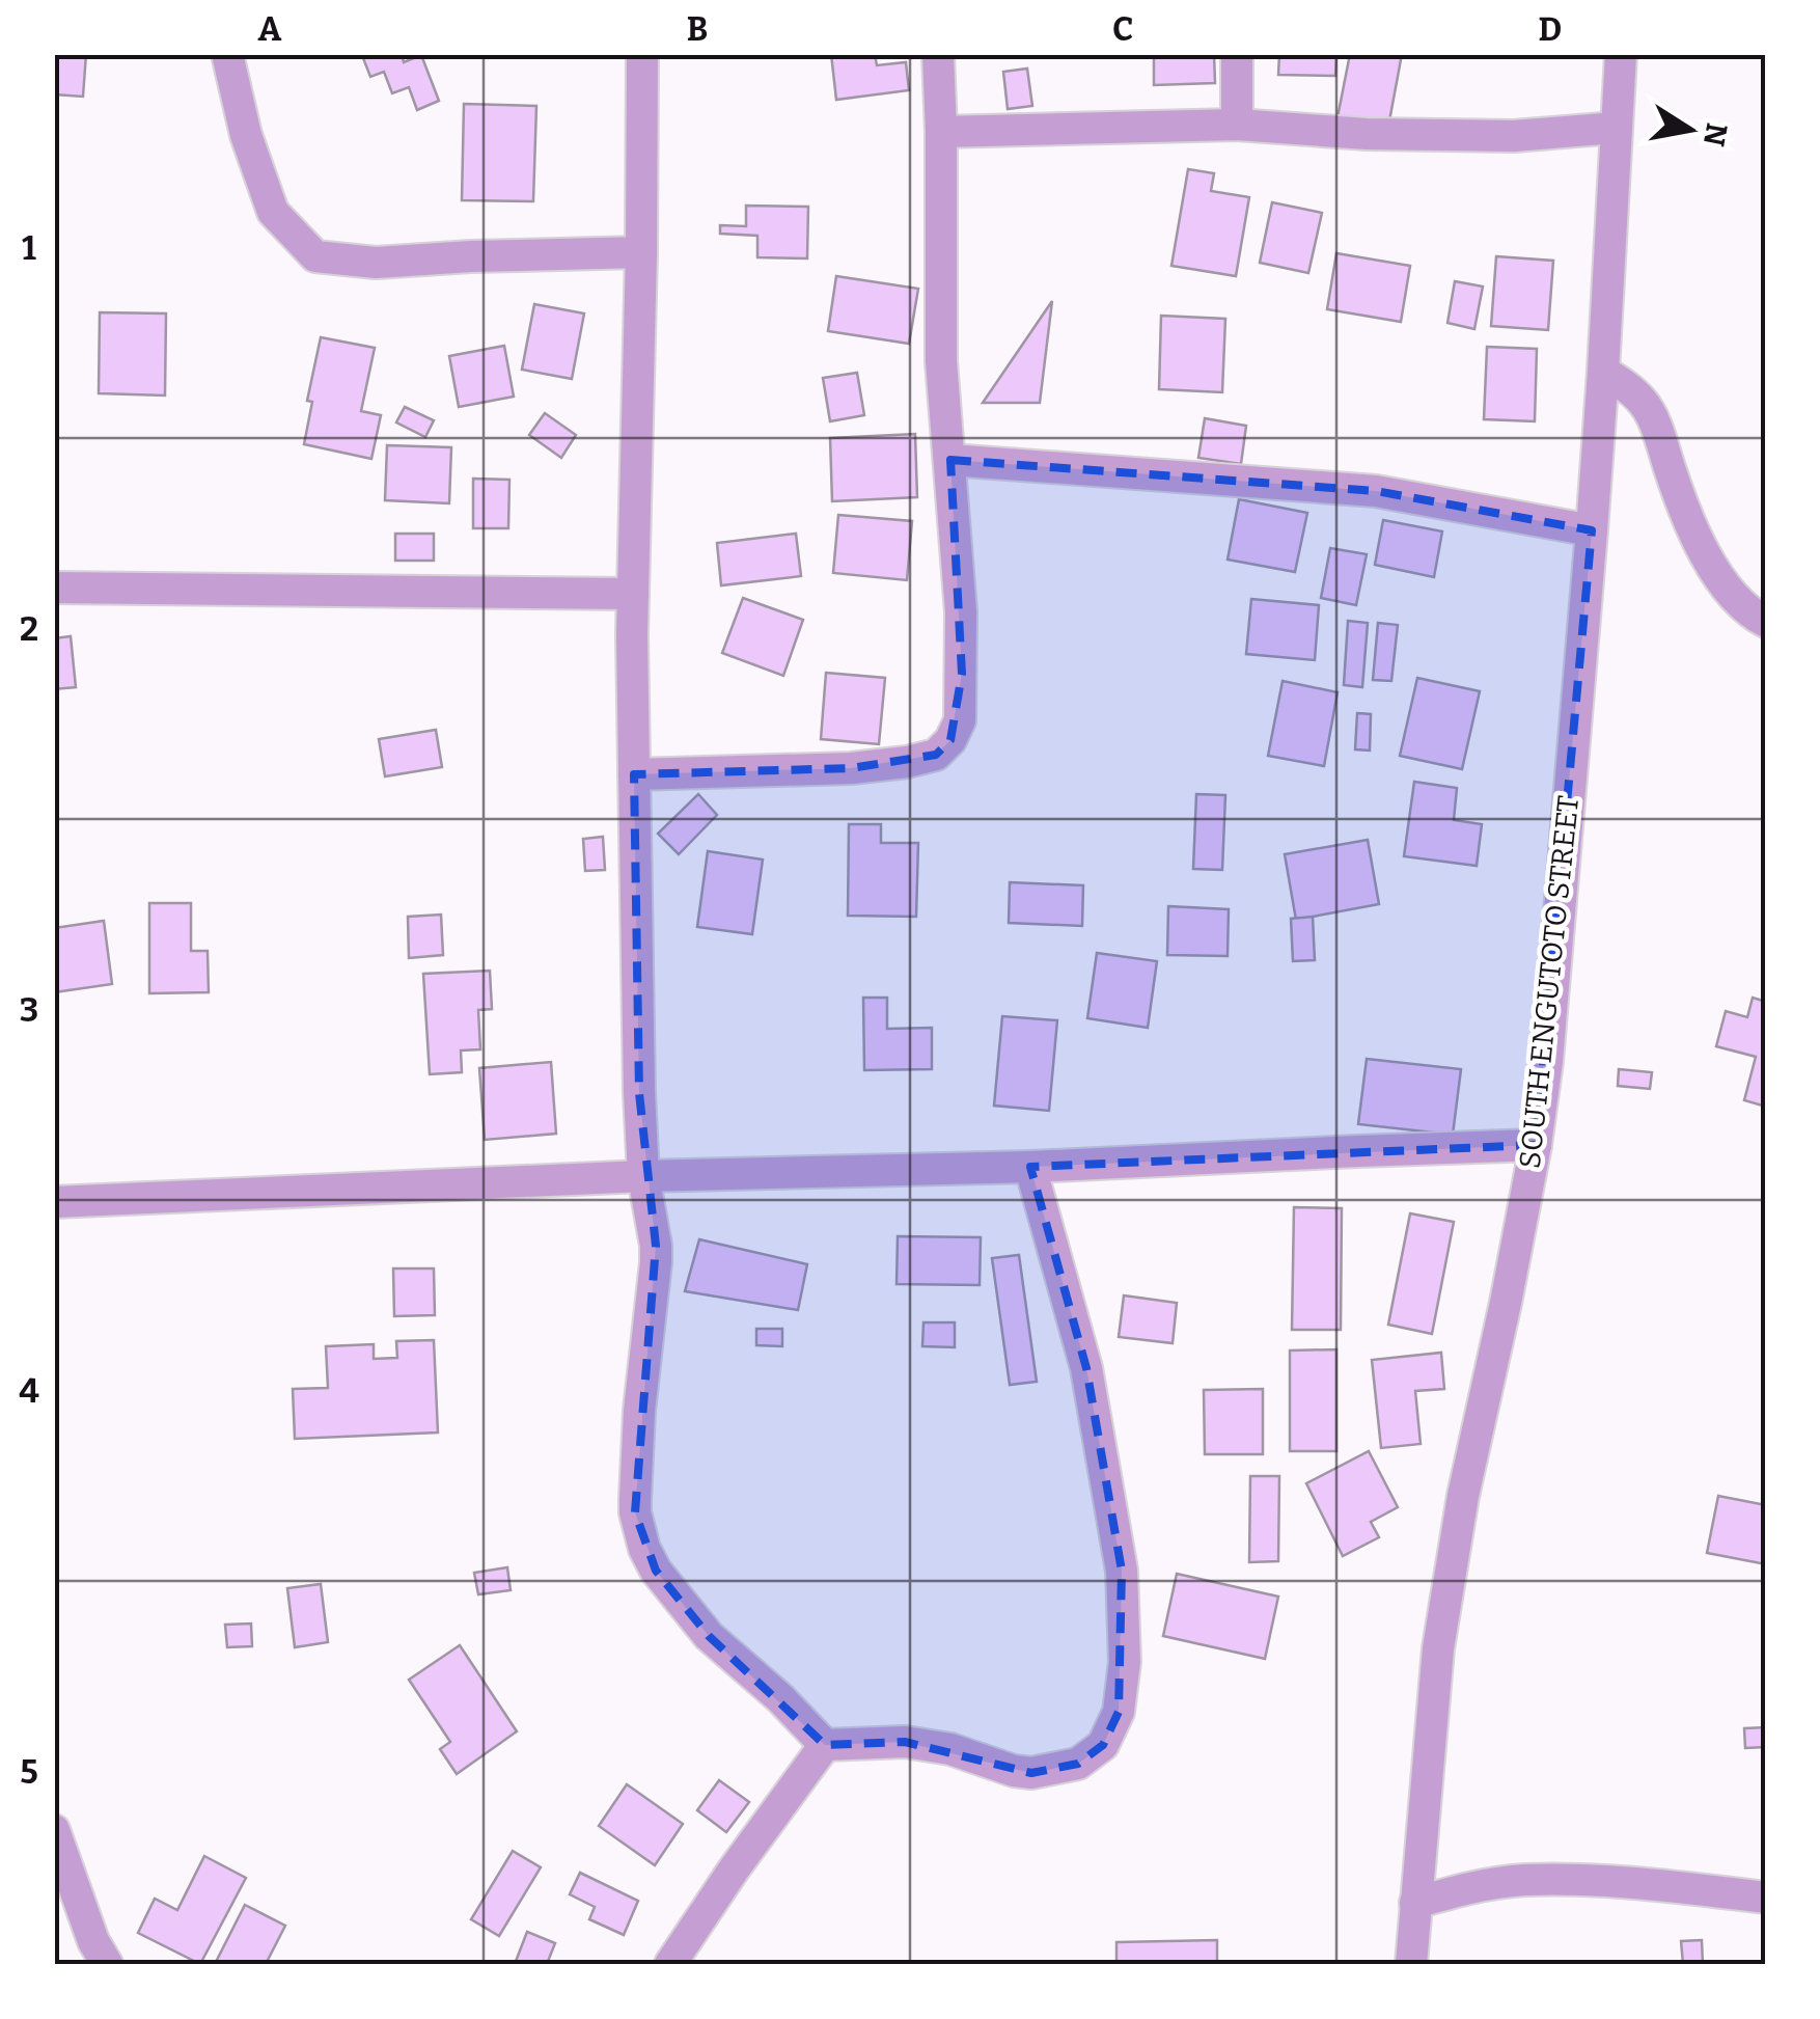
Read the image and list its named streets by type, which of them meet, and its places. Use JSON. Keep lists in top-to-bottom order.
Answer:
{
  "streets": {
    "street": ["SOUTH ENGUTOTO STREET"]
  },
  "north": "right",
  "grid": {
    "columns": [
      "A",
      "B",
      "C",
      "D"
    ],
    "rows": [
      "1",
      "2",
      "3",
      "4",
      "5"
    ]
  }
}
